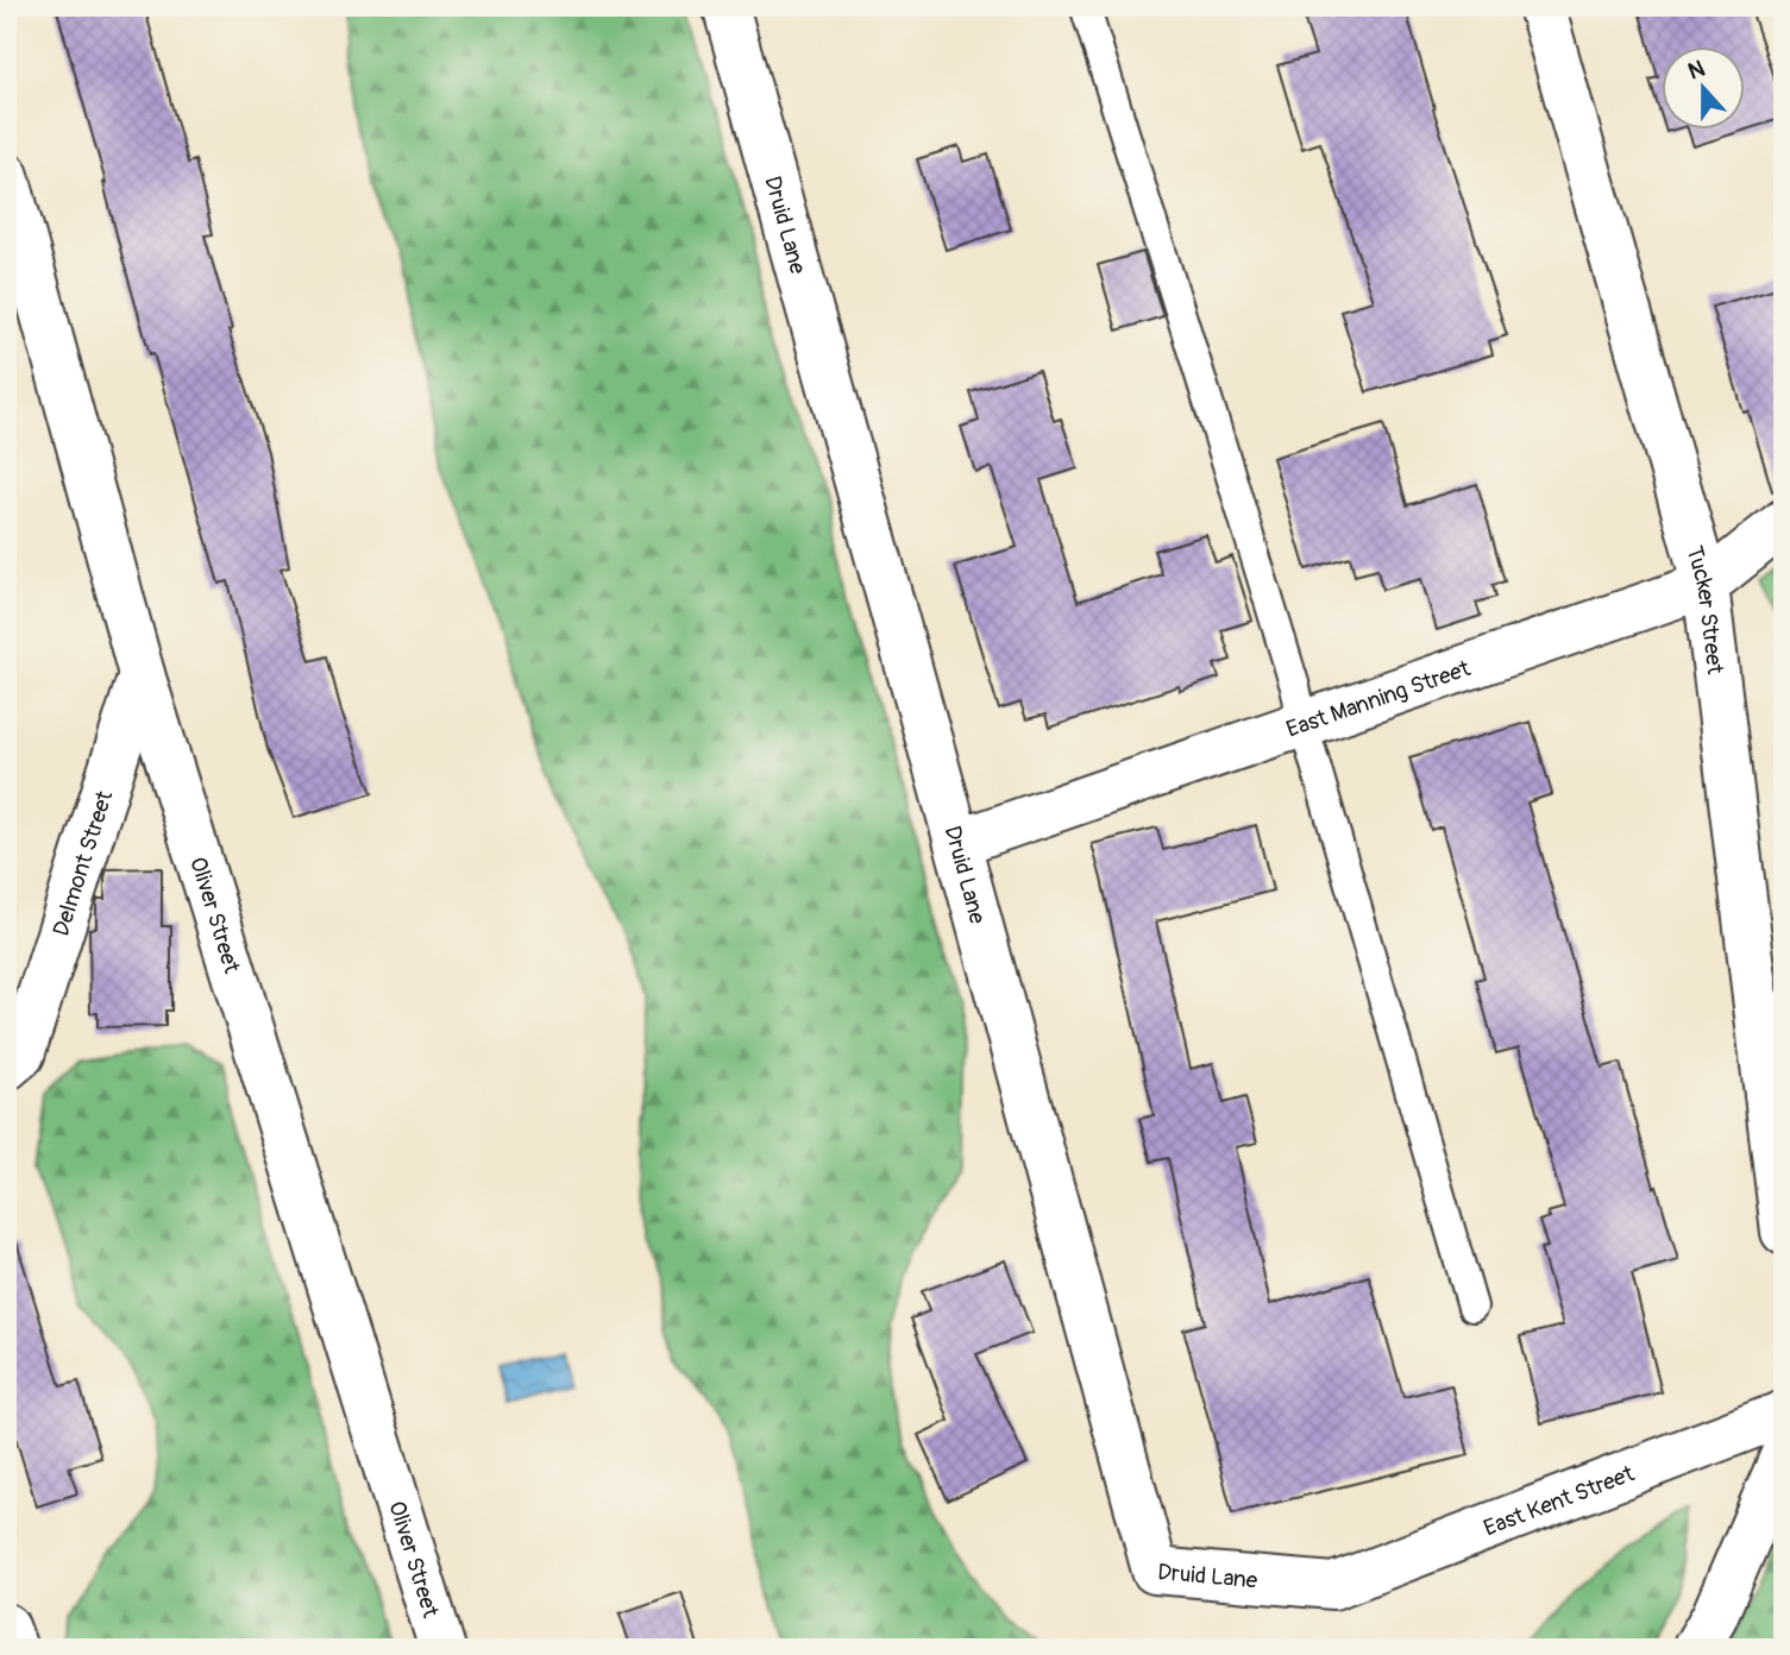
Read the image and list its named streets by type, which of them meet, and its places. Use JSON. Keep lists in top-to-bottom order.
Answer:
{
  "streets": {
    "street": [
      "Druid Lane",
      "Tucker Street",
      "East Manning Street",
      "Delmont Street",
      "Oliver Street",
      "East Kent Street"
    ]
  },
  "crossings": [
    ["Druid Lane", "East Manning Street"],
    ["Druid Lane", "East Kent Street"],
    ["Tucker Street", "East Manning Street"],
    ["Delmont Street", "Oliver Street"]
  ],
  "north": "top"
}
